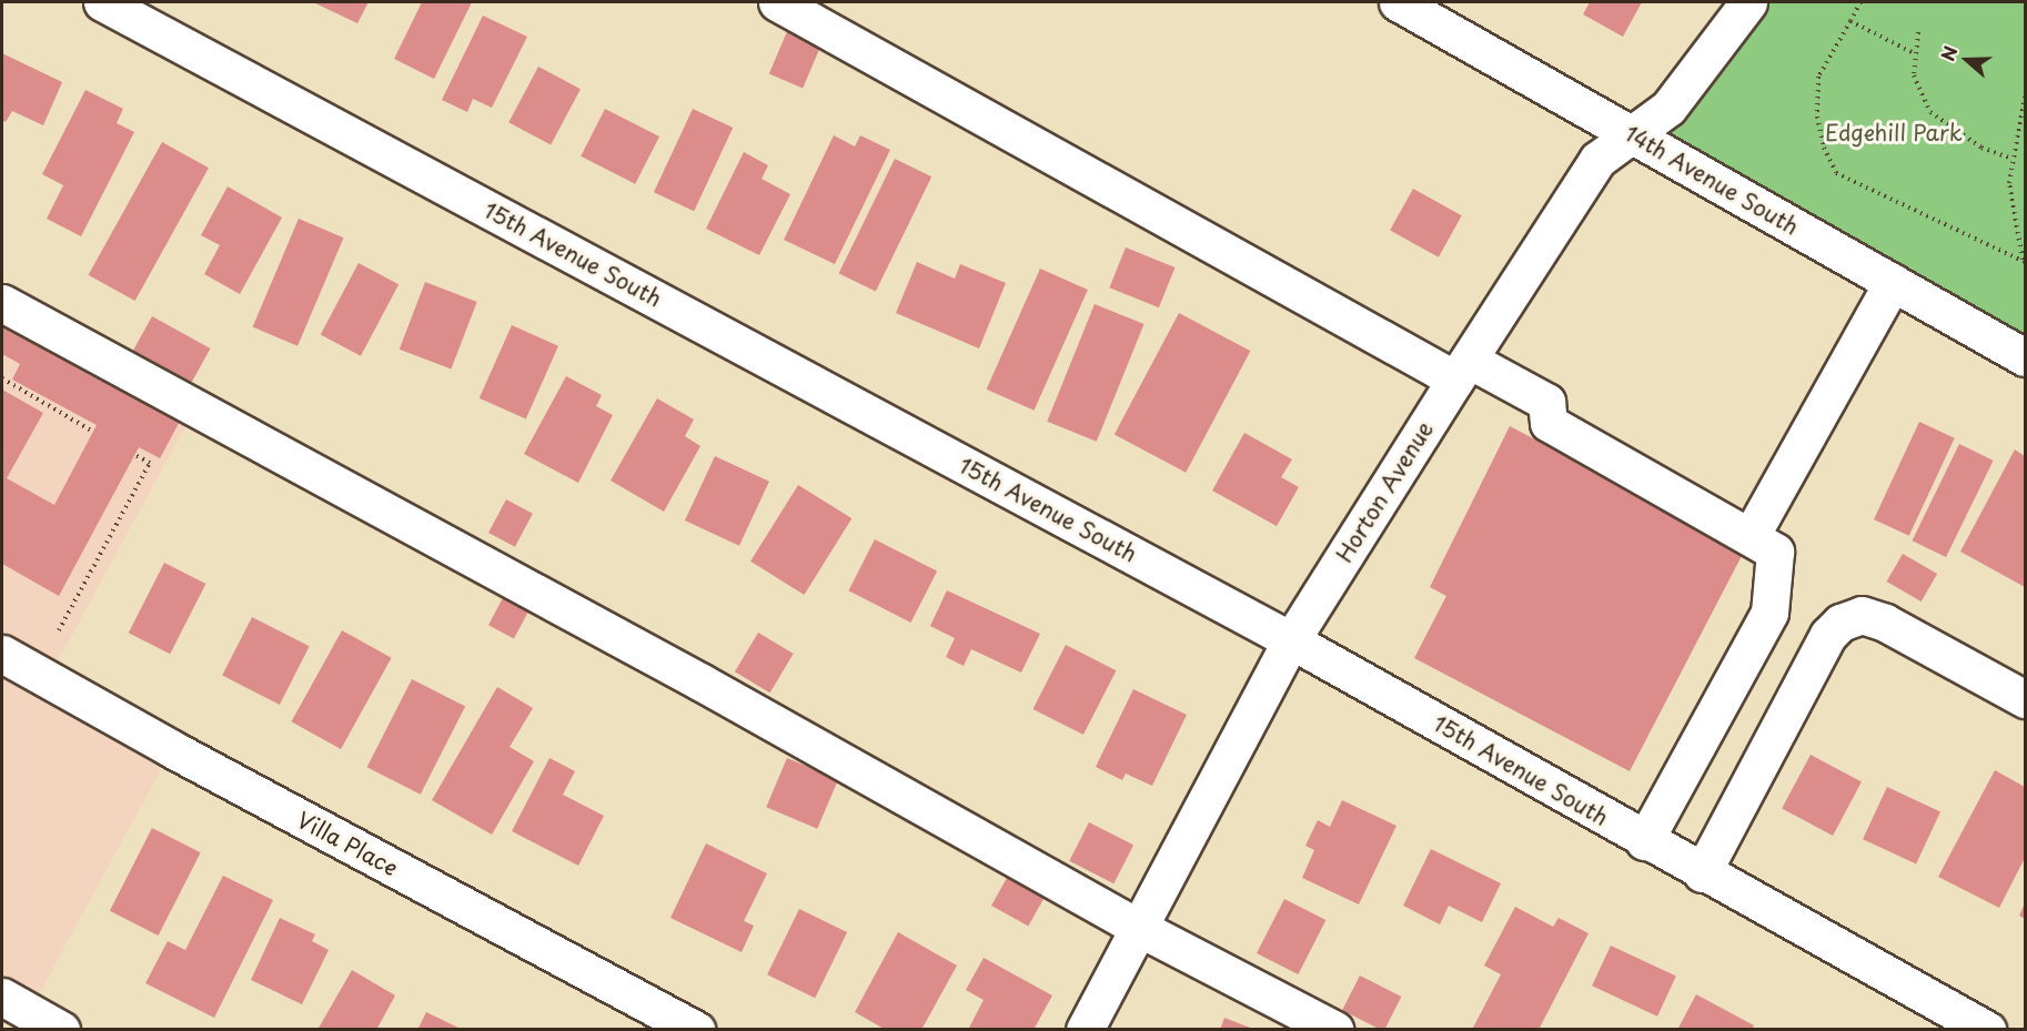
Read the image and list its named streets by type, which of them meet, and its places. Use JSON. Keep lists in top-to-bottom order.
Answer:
{
  "streets": {
    "street": [
      "14th Avenue South",
      "15th Avenue South",
      "Horton Avenue",
      "Villa Place"
    ]
  },
  "crossings": [
    ["14th Avenue South", "Horton Avenue"],
    ["15th Avenue South", "Horton Avenue"]
  ],
  "parks": ["Edgehill Park"],
  "north": "left"
}
